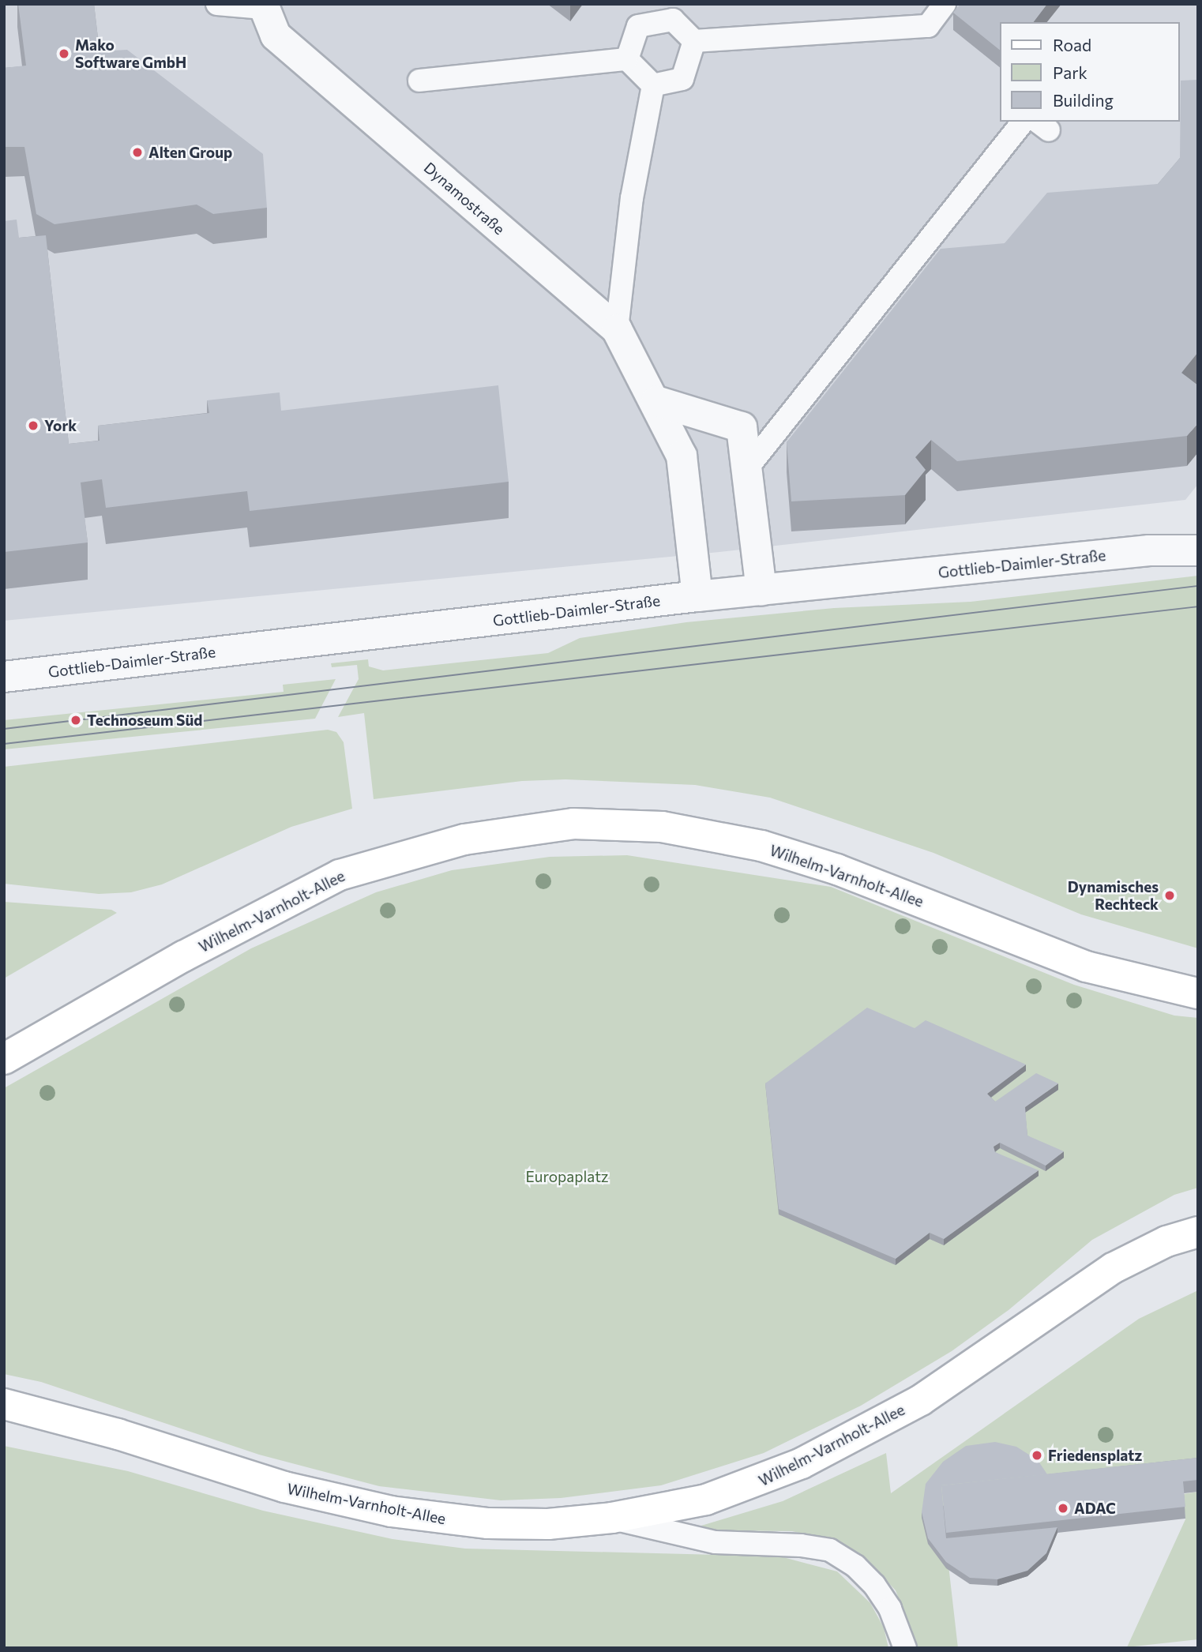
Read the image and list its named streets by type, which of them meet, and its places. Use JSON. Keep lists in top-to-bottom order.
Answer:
{
  "streets": {
    "main road": ["Wilhelm-Varnholt-Allee"],
    "street": ["Dynamostraße", "Gottlieb-Daimler-Straße"]
  },
  "crossings": [
    ["Dynamostraße", "Gottlieb-Daimler-Straße"]
  ],
  "parks": ["Europaplatz"],
  "places": [
    "Mako Software GmbH",
    "Alten Group",
    "York",
    "Technoseum Süd",
    "Dynamisches Rechteck",
    "Friedensplatz",
    "ADAC"
  ],
  "legend": ["Road", "Park", "Building"]
}
